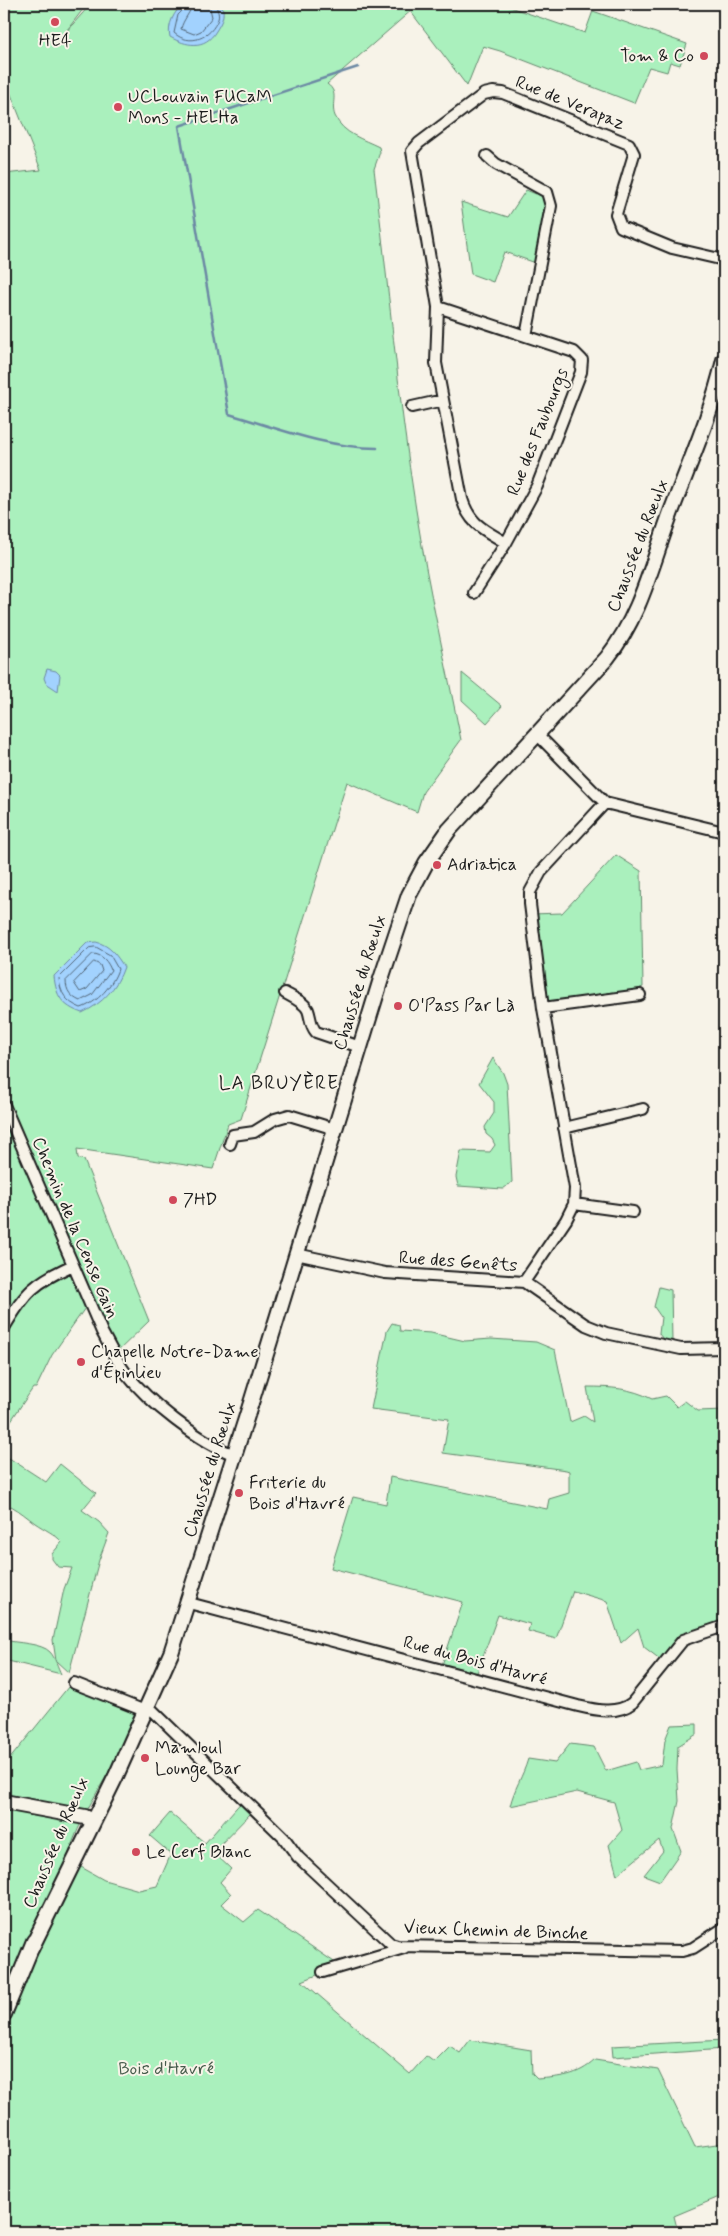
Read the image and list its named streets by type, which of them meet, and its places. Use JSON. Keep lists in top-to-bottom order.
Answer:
{
  "streets": {
    "main road": ["Chaussée du Rœulx"],
    "street": [
      "Rue de Verapaz",
      "Rue des Faubourgs",
      "Chemin de la Cense Gain",
      "Rue des Genêts",
      "Rue du Bois d'Havré",
      "Vieux Chemin de Binche"
    ]
  },
  "crossings": [
    ["Rue de Verapaz", "Rue des Faubourgs"],
    ["Chaussée du Rœulx", "Chemin de la Cense Gain"],
    ["Chaussée du Rœulx", "Rue des Genêts"],
    ["Chaussée du Rœulx", "Rue du Bois d'Havré"],
    ["Chaussée du Rœulx", "Vieux Chemin de Binche"]
  ],
  "districts": ["LA BRUYÈRE"],
  "parks": ["Bois d'Havré"],
  "places": [
    "HE4",
    "Tom & Co",
    "UCLouvain FUCaM Mons - HELHa",
    "Adriatica",
    "O'Pass Par Là",
    "7HD",
    "Chapelle Notre-Dame d'Épinlieu",
    "Friterie du Bois d'Havré",
    "Mamloul Lounge Bar",
    "Le Cerf Blanc"
  ]
}
